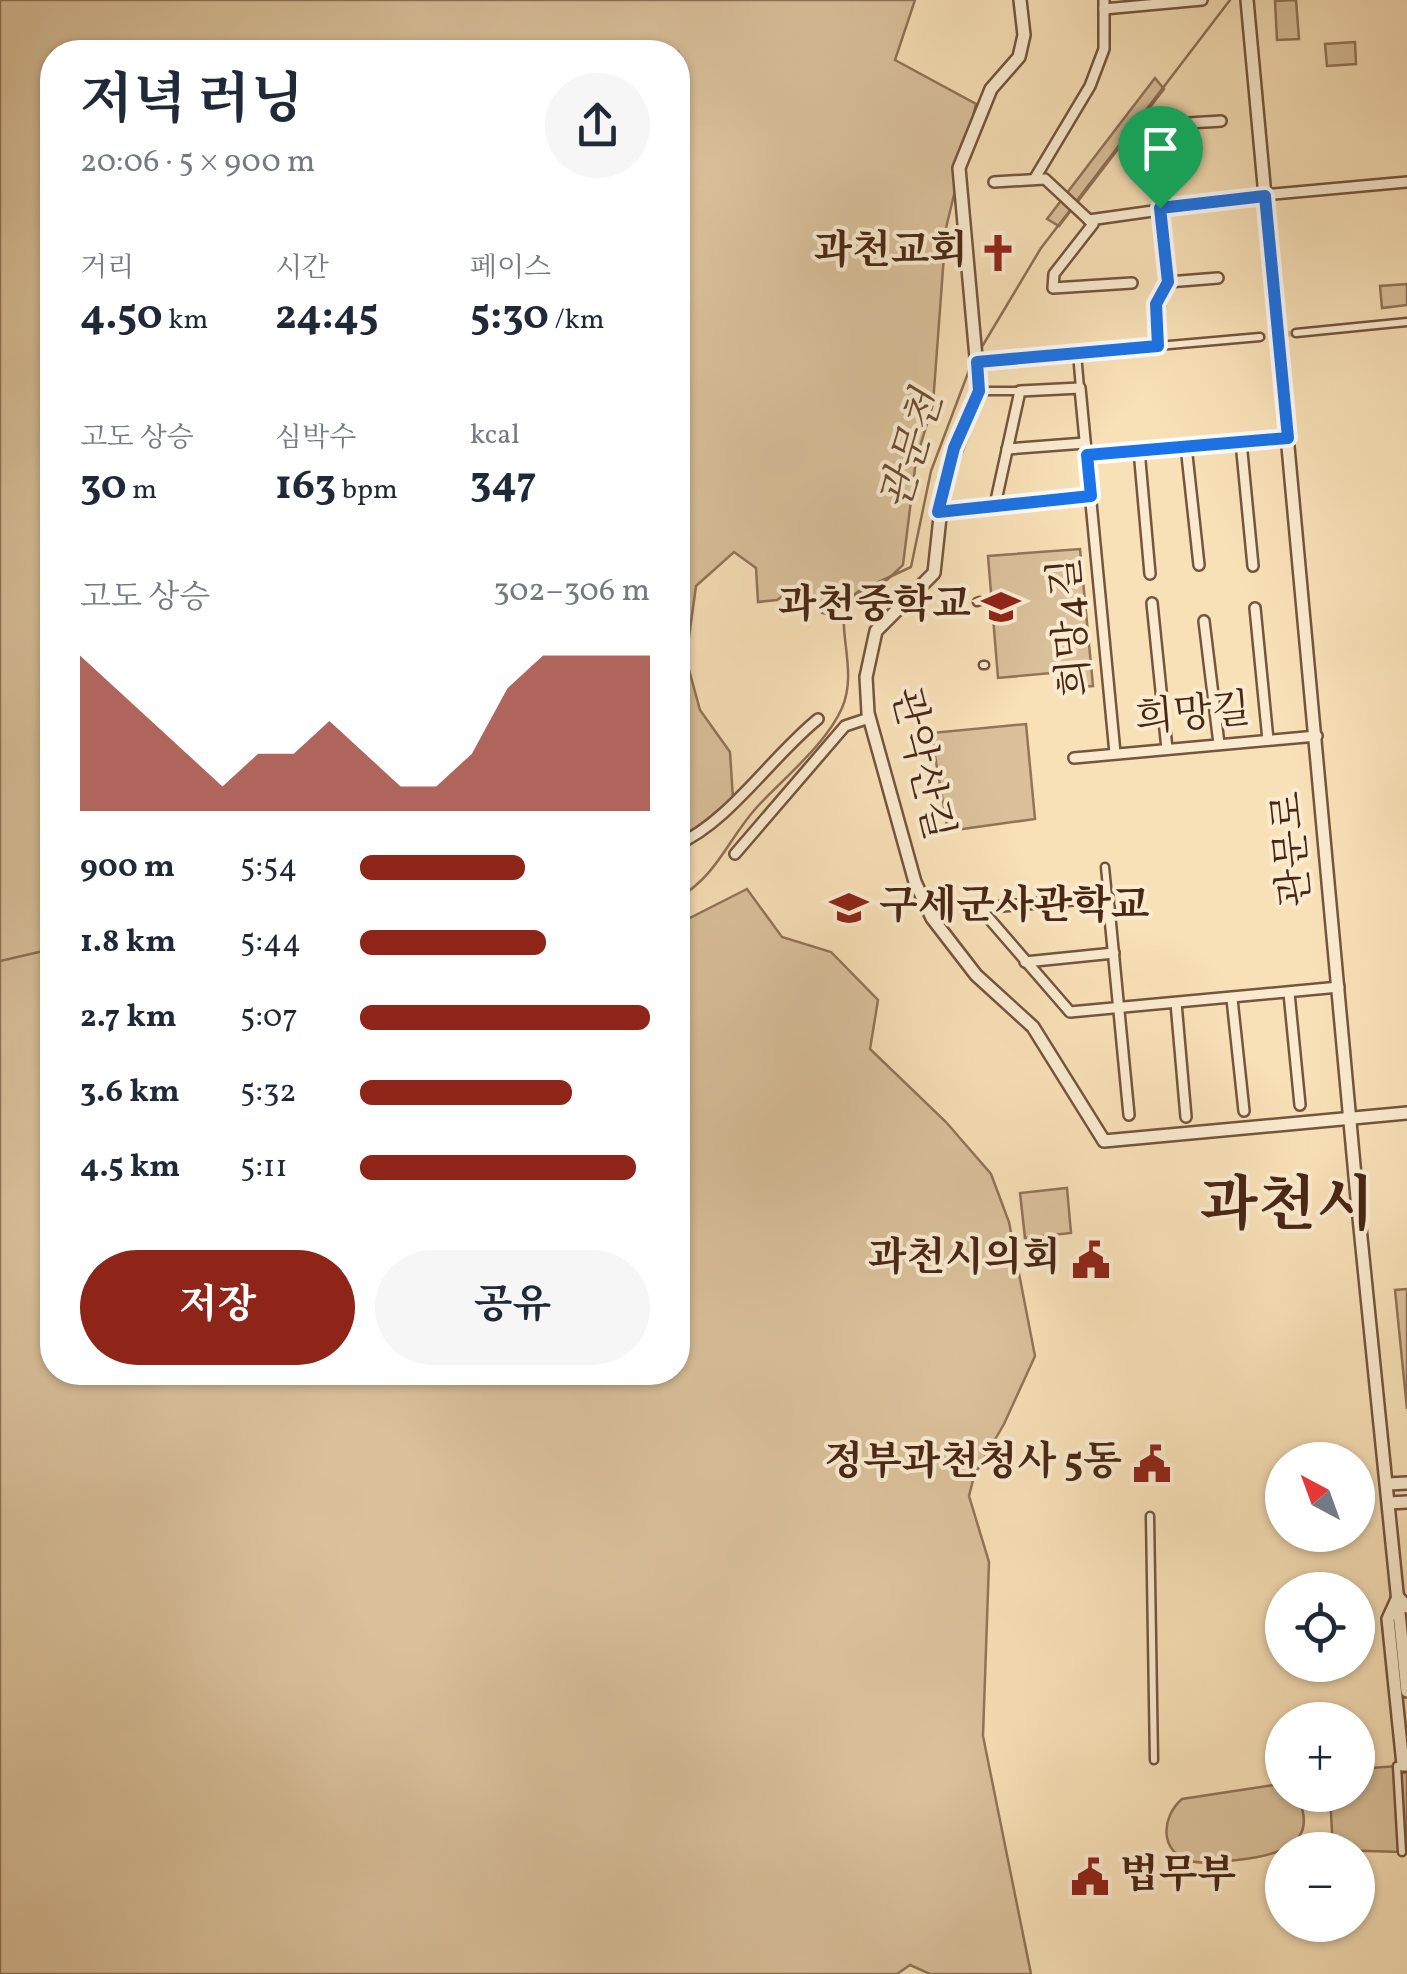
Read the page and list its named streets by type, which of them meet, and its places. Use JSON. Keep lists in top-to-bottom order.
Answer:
{
  "streets": {
    "street": [
      "희망4길",
      "희망길",
      "관악산길",
      "관문로"
    ]
  },
  "crossings": [
    ["희망4길", "희망길"],
    ["희망길", "관문로"],
    ["관악산길", "관문로"]
  ],
  "districts": ["과천시"],
  "water": ["관문천"],
  "places": {
    "church": ["과천교회"],
    "school or university": ["과천중학교", "구세군사관학교"],
    "public building": ["과천시의회", "정부과천청사 5동", "법무부"]
  },
  "north": "top left",
  "page": {
    "heading": ["저녁 러닝", "20:06 · 5 × 900 m"],
    "stats": [
      ["거리", "4.50 km"],
      ["시간", "24:45"],
      ["페이스", "5:30 /km"],
      ["고도 상승", "30 m"],
      ["심박수", "163 bpm"],
      ["kcal", "347"]
    ],
    "chart": ["고도 상승", "302–306 m"],
    "list": [
      {
        "name": "900 m",
        "note": "5:54"
      },
      {
        "name": "1.8 km",
        "note": "5:44"
      },
      {
        "name": "2.7 km",
        "note": "5:07"
      },
      {
        "name": "3.6 km",
        "note": "5:32"
      },
      {
        "name": "4.5 km",
        "note": "5:11"
      }
    ],
    "buttons": ["저장", "공유"],
    "map_buttons": ["+", "−"]
  }
}
